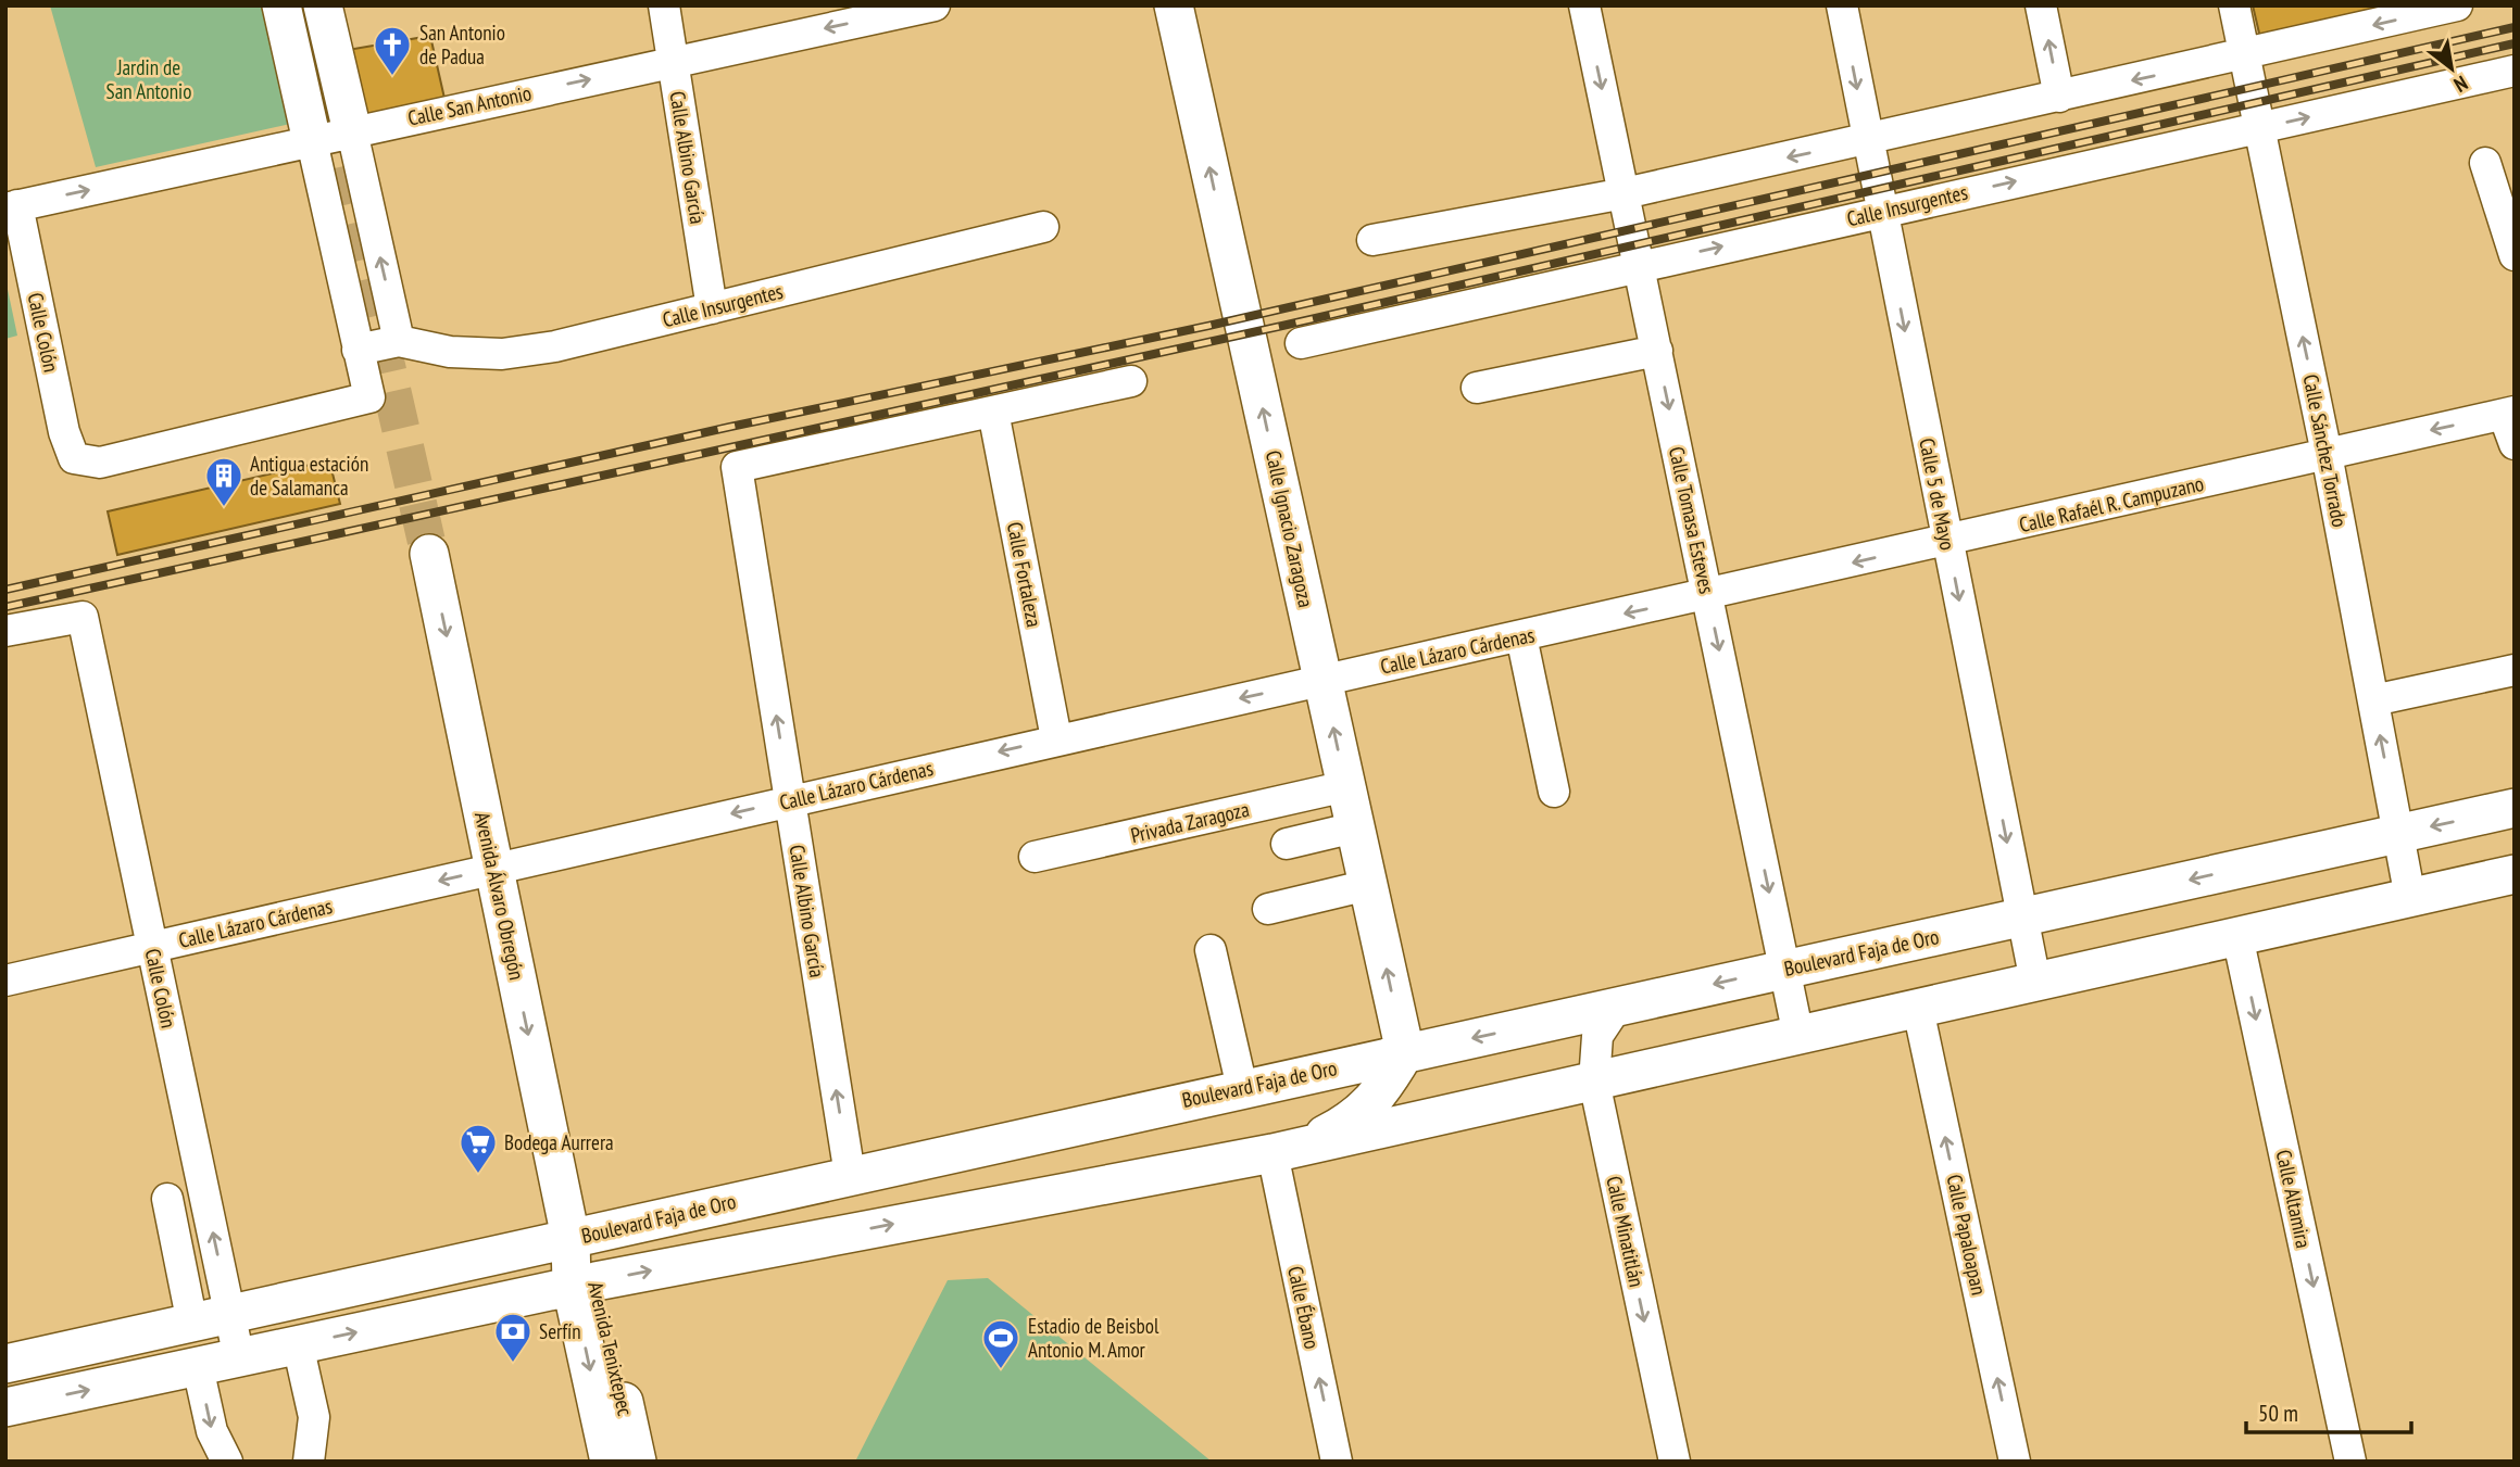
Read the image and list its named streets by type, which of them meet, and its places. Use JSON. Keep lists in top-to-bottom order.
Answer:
{
  "streets": {
    "main road": [
      "Calle Ignacio Zaragoza",
      "Avenida Álvaro Obregón",
      "Boulevard Faja de Oro",
      "Avenida Tenixtepec"
    ],
    "street": [
      "Calle San Antonio",
      "Calle Albino García",
      "Calle Insurgentes",
      "Calle Colón",
      "Calle Sánchez Torrado",
      "Calle 5 de Mayo",
      "Calle Rafaél R. Campuzano",
      "Calle Tomasa Esteves",
      "Calle Fortaleza",
      "Calle Lázaro Cárdenas",
      "Privada Zaragoza",
      "Calle Altamira",
      "Calle Minatitlán",
      "Calle Papaloapan",
      "Calle Ébano"
    ]
  },
  "crossings": [
    ["Calle San Antonio", "Calle Albino García"],
    ["Calle San Antonio", "Calle Colón"],
    ["Calle Albino García", "Calle Insurgentes"],
    ["Calle Albino García", "Calle Fortaleza"],
    ["Calle Albino García", "Calle Lázaro Cárdenas"],
    ["Calle Albino García", "Boulevard Faja de Oro"],
    ["Calle Insurgentes", "Calle Sánchez Torrado"],
    ["Calle Insurgentes", "Calle 5 de Mayo"],
    ["Calle Insurgentes", "Calle Tomasa Esteves"],
    ["Calle Colón", "Calle Lázaro Cárdenas"],
    ["Calle Colón", "Boulevard Faja de Oro"],
    ["Calle Sánchez Torrado", "Calle Rafaél R. Campuzano"],
    ["Calle Sánchez Torrado", "Boulevard Faja de Oro"],
    ["Calle 5 de Mayo", "Calle Rafaél R. Campuzano"],
    ["Calle 5 de Mayo", "Boulevard Faja de Oro"],
    ["Calle Rafaél R. Campuzano", "Calle Tomasa Esteves"],
    ["Calle Rafaél R. Campuzano", "Calle Lázaro Cárdenas"],
    ["Calle Tomasa Esteves", "Calle Lázaro Cárdenas"],
    ["Calle Tomasa Esteves", "Boulevard Faja de Oro"],
    ["Calle Ignacio Zaragoza", "Calle Lázaro Cárdenas"],
    ["Calle Ignacio Zaragoza", "Privada Zaragoza"],
    ["Calle Ignacio Zaragoza", "Boulevard Faja de Oro"],
    ["Calle Fortaleza", "Calle Lázaro Cárdenas"],
    ["Calle Lázaro Cárdenas", "Avenida Álvaro Obregón"],
    ["Avenida Álvaro Obregón", "Boulevard Faja de Oro"],
    ["Avenida Álvaro Obregón", "Avenida Tenixtepec"],
    ["Boulevard Faja de Oro", "Calle Minatitlán"],
    ["Boulevard Faja de Oro", "Avenida Tenixtepec"]
  ],
  "one_way": [
    "Calle Sánchez Torrado",
    "Calle 5 de Mayo",
    "Calle Tomasa Esteves",
    "Calle Ignacio Zaragoza",
    "Calle Lázaro Cárdenas",
    "Avenida Álvaro Obregón",
    "Calle Altamira",
    "Calle Minatitlán",
    "Calle Papaloapan",
    "Calle Ébano"
  ],
  "parks": ["Jardin de San Antonio"],
  "places": {
    "church": ["San Antonio de Padua"],
    "building": ["Antigua estación de Salamanca"],
    "supermarket": ["Bodega Aurrera"],
    "bank": ["Serfín"],
    "sports": ["Estadio de Beisbol Antonio M. Amor"]
  },
  "scale_bar": "50 m",
  "north": "bottom right"
}
